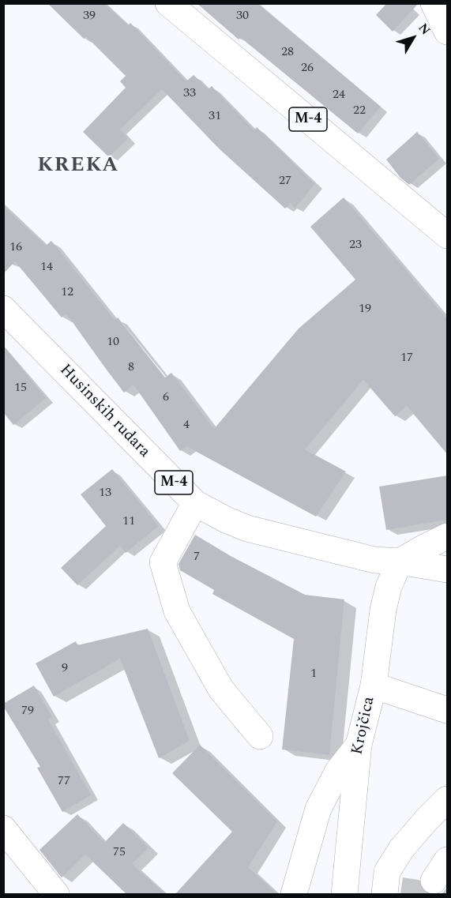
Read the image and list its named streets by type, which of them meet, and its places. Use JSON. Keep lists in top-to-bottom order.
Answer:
{
  "streets": {
    "main road": ["M-4", "Husinskih rudara", "Krojčica"]
  },
  "crossings": [
    ["M-4", "Husinskih rudara"],
    ["M-4", "Krojčica"],
    ["Husinskih rudara", "Krojčica"]
  ],
  "districts": ["KREKA"],
  "house_numbers": [
    "39",
    "30",
    "28",
    "26",
    "33",
    "24",
    "22",
    "31",
    "27",
    "23",
    "16",
    "14",
    "12",
    "19",
    "10",
    "17",
    "8",
    "15",
    "6",
    "4",
    "13",
    "11",
    "7",
    "9",
    "1",
    "79",
    "77",
    "75"
  ],
  "north": "top right"
}
